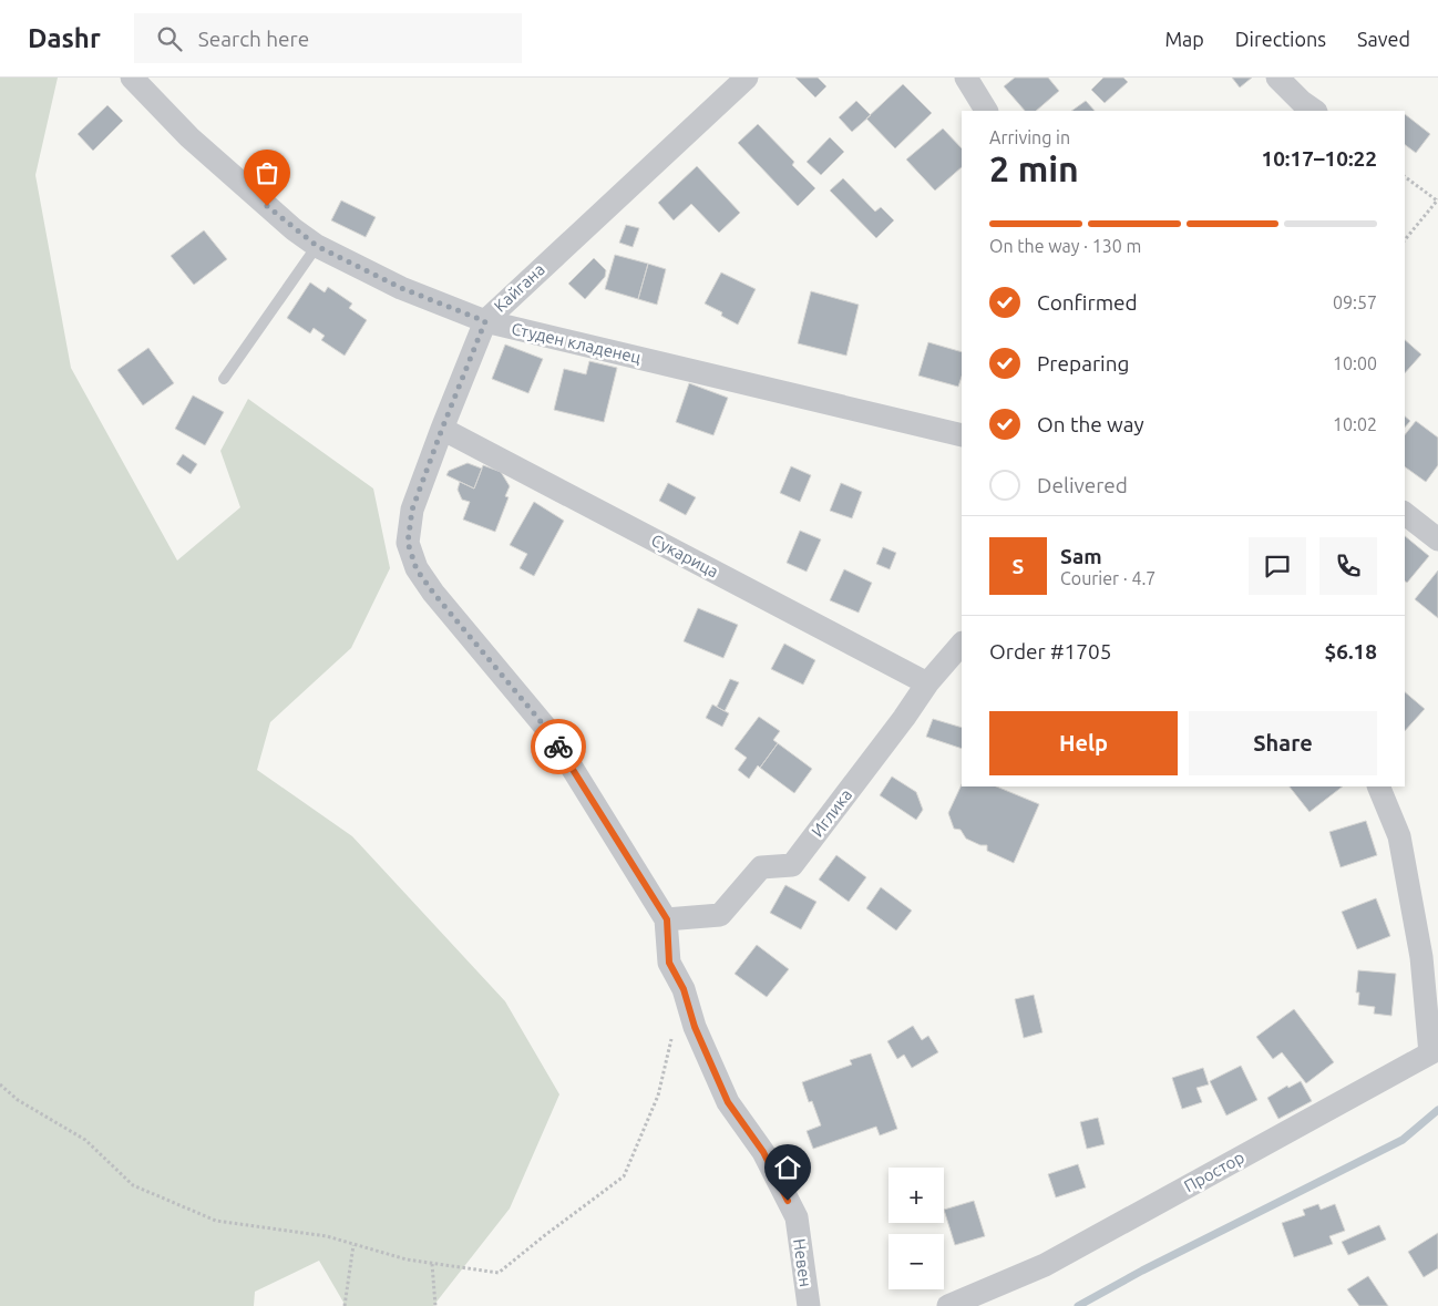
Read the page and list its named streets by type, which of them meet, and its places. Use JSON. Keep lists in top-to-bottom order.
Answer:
{
  "streets": {
    "street": [
      "Кайгана",
      "Студен кладенец",
      "Сукарица",
      "Иглика",
      "Простор",
      "Невен"
    ]
  },
  "crossings": [
    ["Кайгана", "Студен кладенец"],
    ["Кайгана", "Сукарица"],
    ["Кайгана", "Иглика"],
    ["Кайгана", "Невен"],
    ["Сукарица", "Иглика"],
    ["Иглика", "Невен"]
  ],
  "page": {
    "header": "Dashr",
    "search": "Search here",
    "nav": ["Map", "Directions", "Saved"],
    "heading": ["2 min", "Arriving in", "10:17–10:22"],
    "panel": [
      "Sam",
      "Courier · 4.7",
      "Order #1705",
      "$6.18"
    ],
    "bar": "On the way · 130 m",
    "list": [
      ["Confirmed", "09:57"],
      ["Preparing", "10:00"],
      ["On the way", "10:02"],
      "Delivered"
    ],
    "round": "S",
    "buttons": ["Help", "Share"],
    "map_buttons": ["+", "−"]
  }
}
